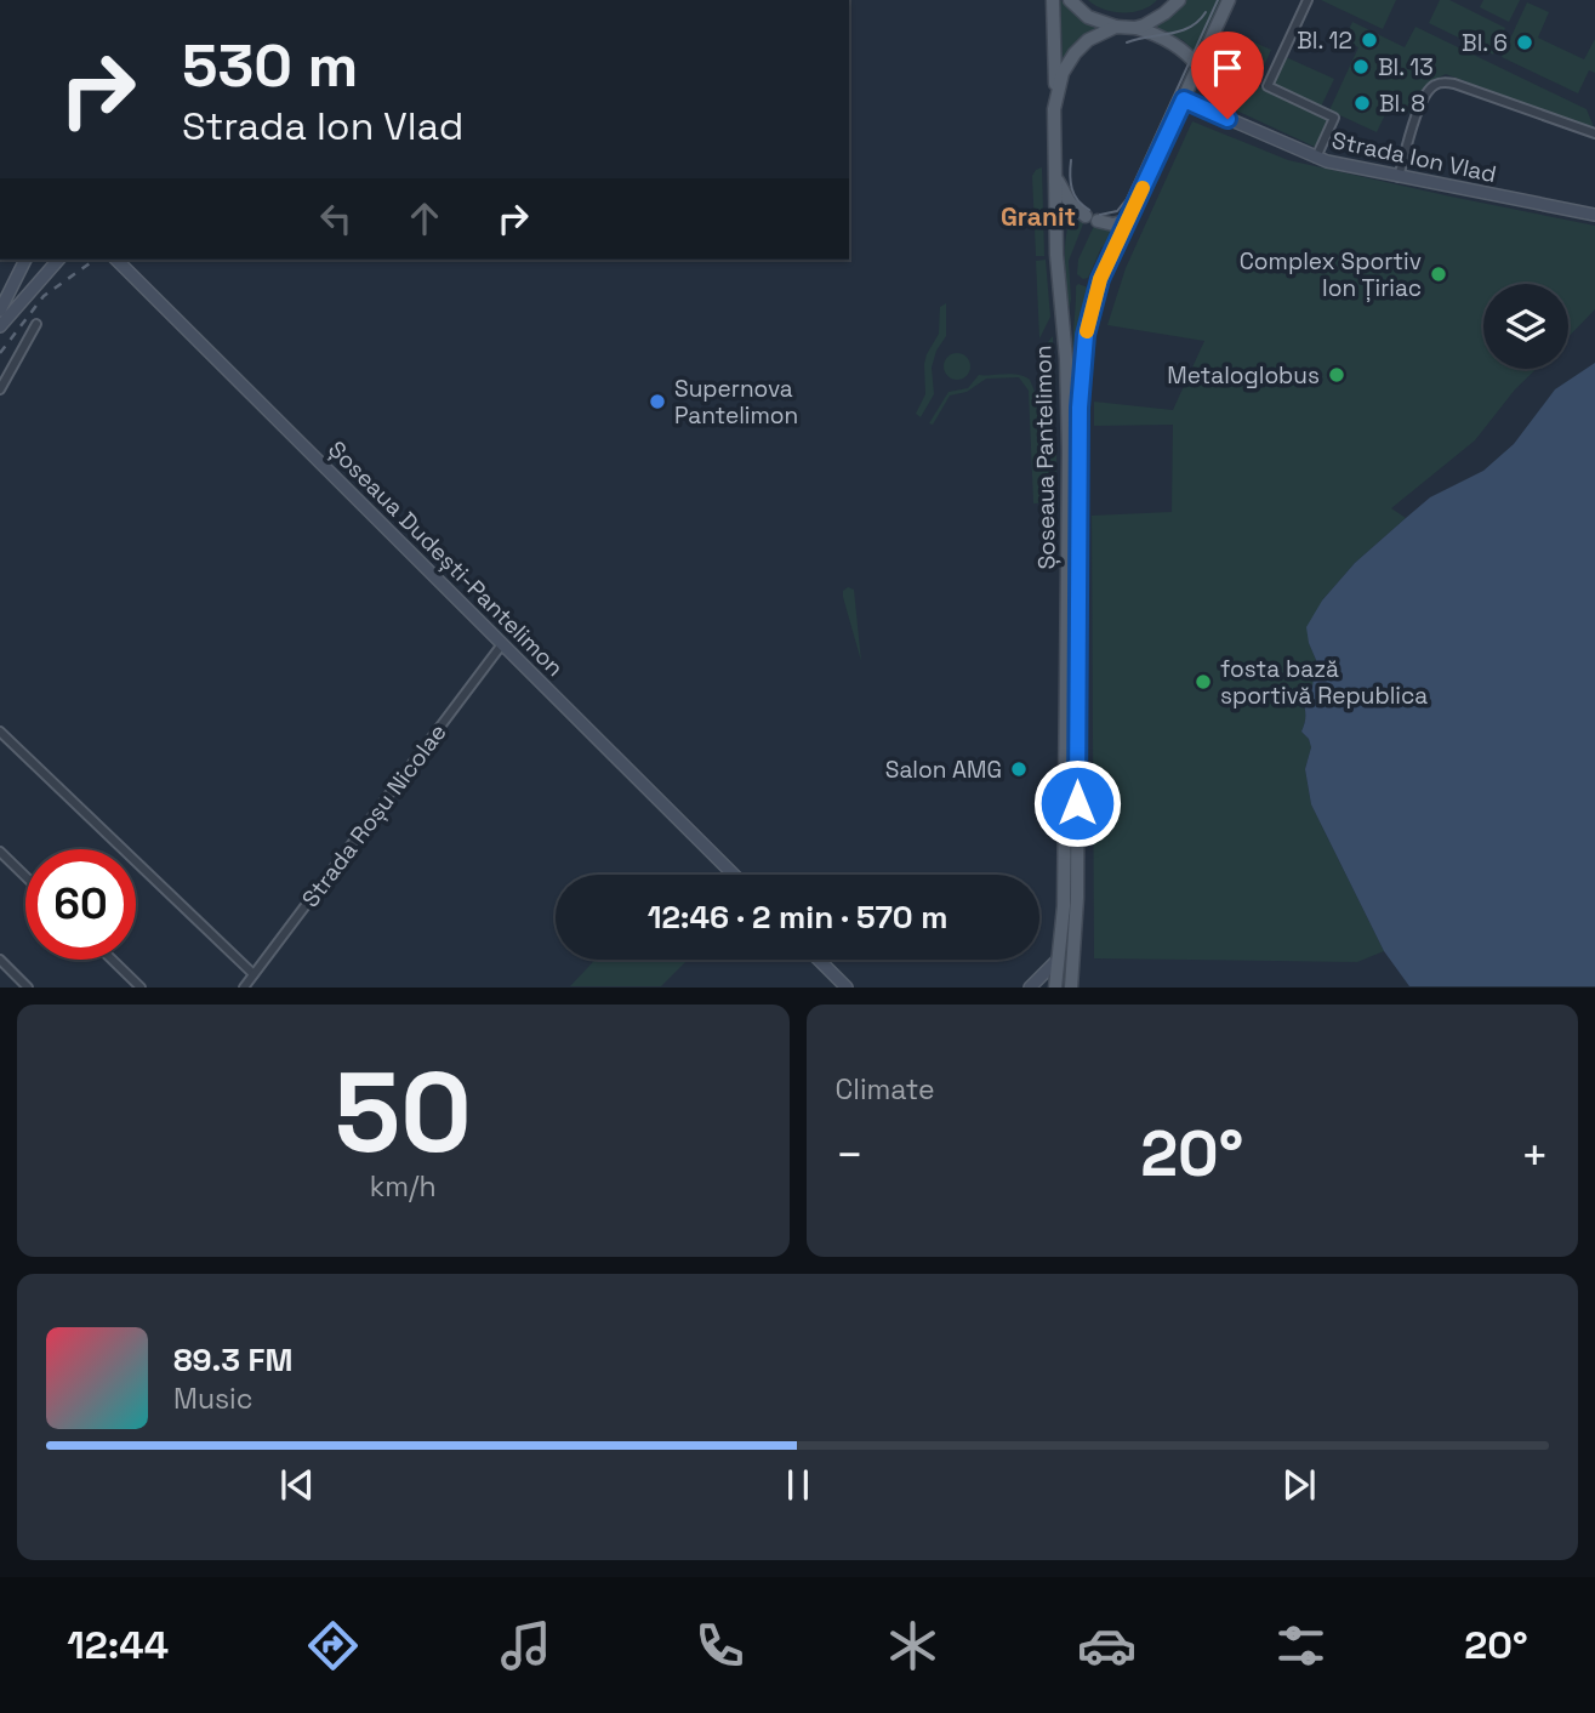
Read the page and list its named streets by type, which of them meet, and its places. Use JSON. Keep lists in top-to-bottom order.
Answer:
{
  "streets": {
    "main road": ["Șoseaua Pantelimon"],
    "street": ["Strada Ion Vlad", "Șoseaua Dudești-Pantelimon", "Strada Roșu Nicolae"]
  },
  "crossings": [
    ["Strada Ion Vlad", "Șoseaua Pantelimon"],
    ["Șoseaua Dudești-Pantelimon", "Strada Roșu Nicolae"]
  ],
  "districts": ["Granit"],
  "places": [
    "Bl. 12",
    "Bl. 6",
    "Bl. 13",
    "Bl. 8",
    "Complex Sportiv Ion Țiriac",
    "Metaloglobus",
    "Supernova Pantelimon",
    "fosta bază sportivă Republica",
    "Salon AMG"
  ],
  "page": {
    "turn": ["530 m", "Strada Ion Vlad"],
    "limit": "60",
    "trip": "12:46 · 2 min · 570 m",
    "tile": [
      ["50", "km/h"],
      "Climate"
    ],
    "heat": ["−", "20°", "+"],
    "song": ["89.3 FM", "Music"],
    "tabs": ["12:44", "20°"]
  }
}
